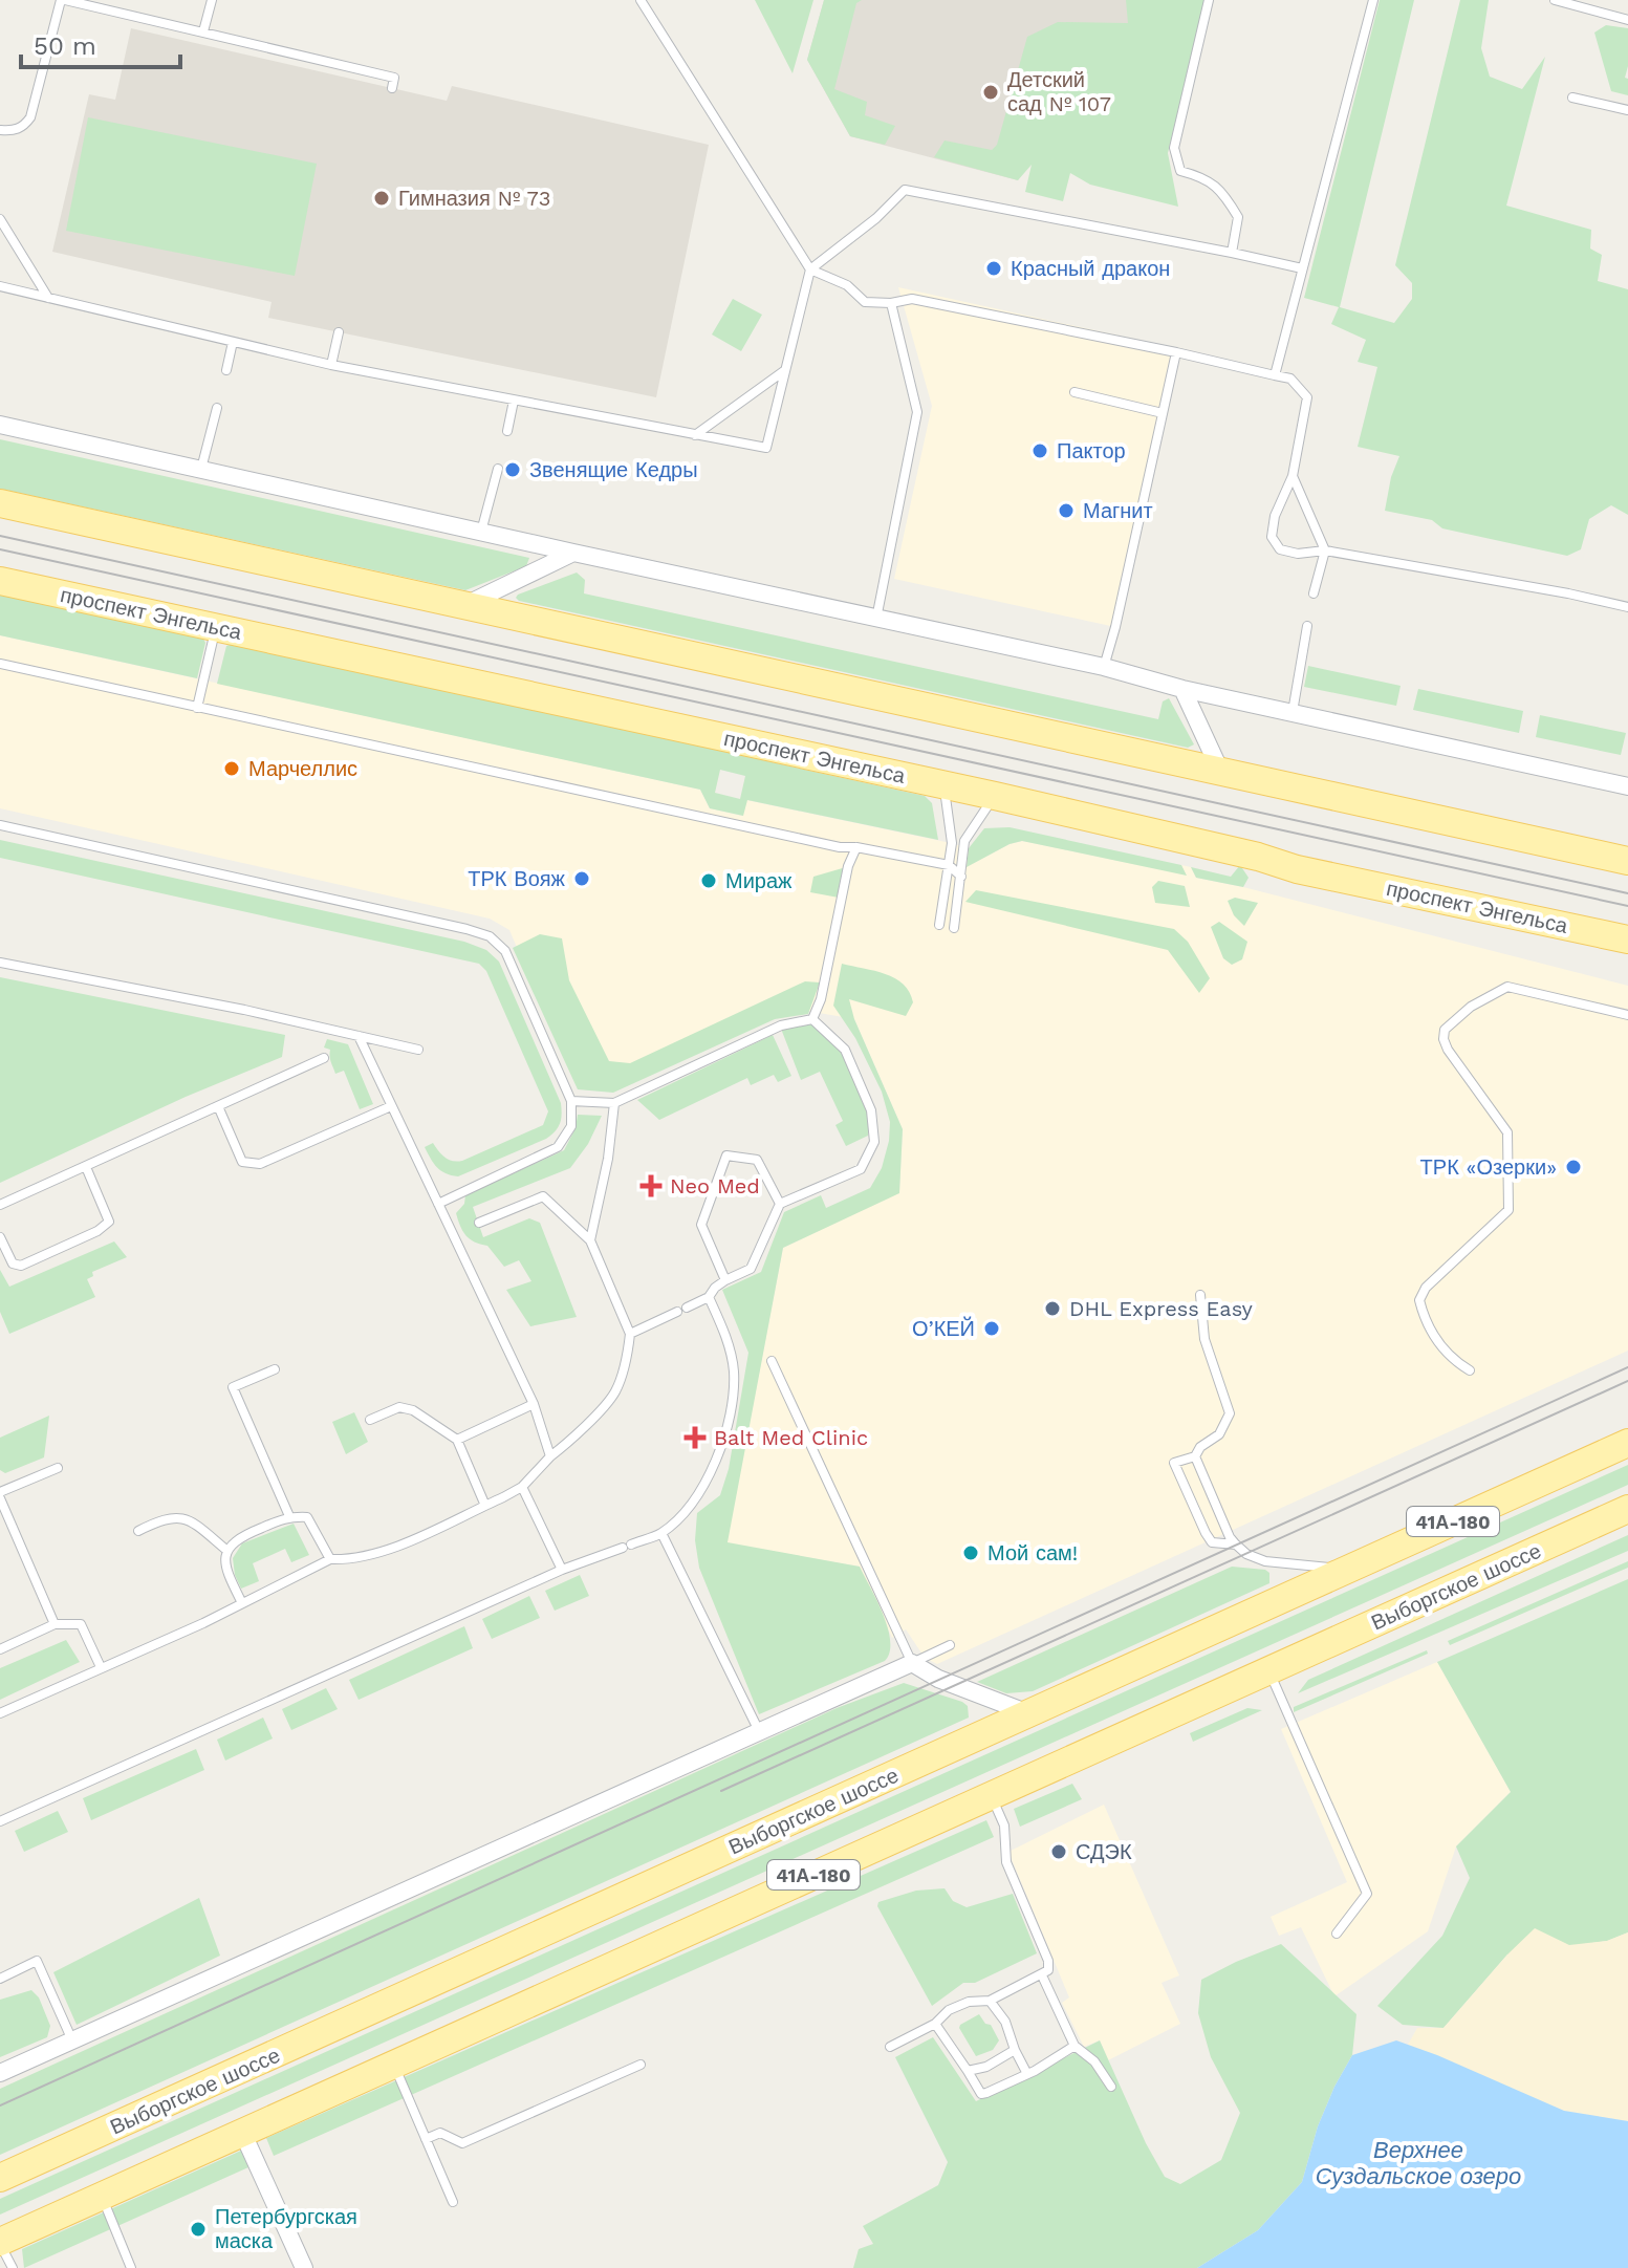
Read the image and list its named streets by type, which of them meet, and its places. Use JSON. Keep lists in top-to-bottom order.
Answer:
{
  "streets": {
    "main road": ["проспект Энгельса", "41А-180", "Выборгское шоссе"]
  },
  "water": ["Верхнее Суздальское озеро"],
  "places": {
    "other": [
      "Детский сад № 107",
      "Гимназия № 73",
      "Красный дракон",
      "Пактор",
      "Звенящие Кедры",
      "Магнит",
      "Марчеллис",
      "ТРК Вояж",
      "Мираж",
      "ТРК «Озерки»",
      "DHL Express Easy",
      "О’КЕЙ",
      "Мой сам!",
      "СДЭК",
      "Петербургская маска"
    ],
    "health": ["Neo Med", "Balt Med Clinic"]
  },
  "scale_bar": "50 m"
}
